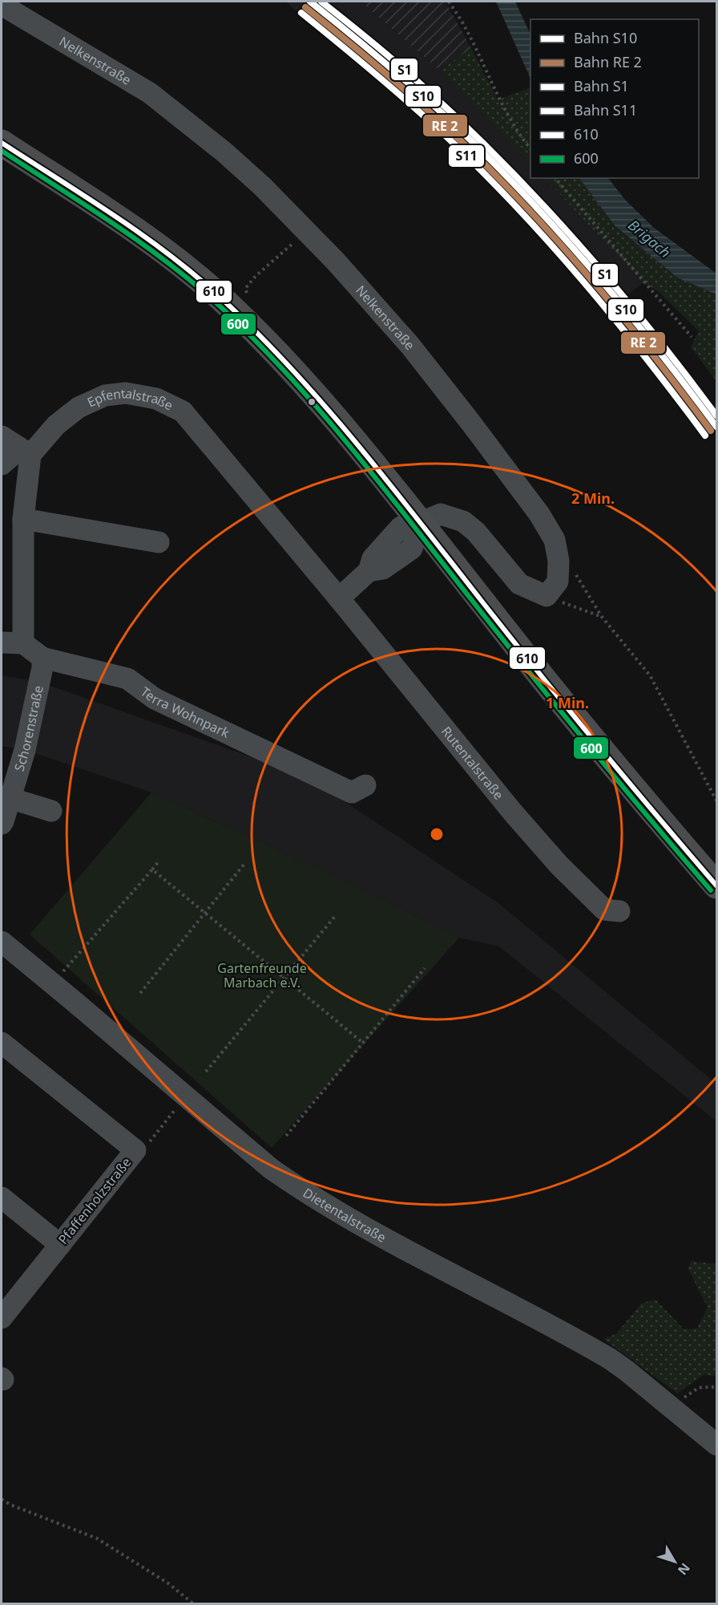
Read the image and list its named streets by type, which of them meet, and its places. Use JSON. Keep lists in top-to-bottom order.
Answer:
{
  "streets": {
    "street": [
      "Nelkenstraße",
      "Epfentalstraße",
      "Terra Wohnpark",
      "Schorenstraße",
      "Rutentalstraße",
      "Pfaffenholzstraße",
      "Dietentalstraße"
    ]
  },
  "crossings": [
    ["Epfentalstraße", "Rutentalstraße"],
    ["Terra Wohnpark", "Schorenstraße"]
  ],
  "water": ["Brigach"],
  "parks": ["Gartenfreunde Marbach e.V."],
  "lines": [
    "rail line S10",
    "rail line S1",
    "rail line S11",
    "transit line 610",
    "transit line 600"
  ],
  "legend": [
    "Bahn S10",
    "Bahn RE 2",
    "Bahn S1",
    "Bahn S11",
    "610",
    "600"
  ],
  "north": "bottom right",
  "rings": ["2 Min.", "1 Min."]
}
